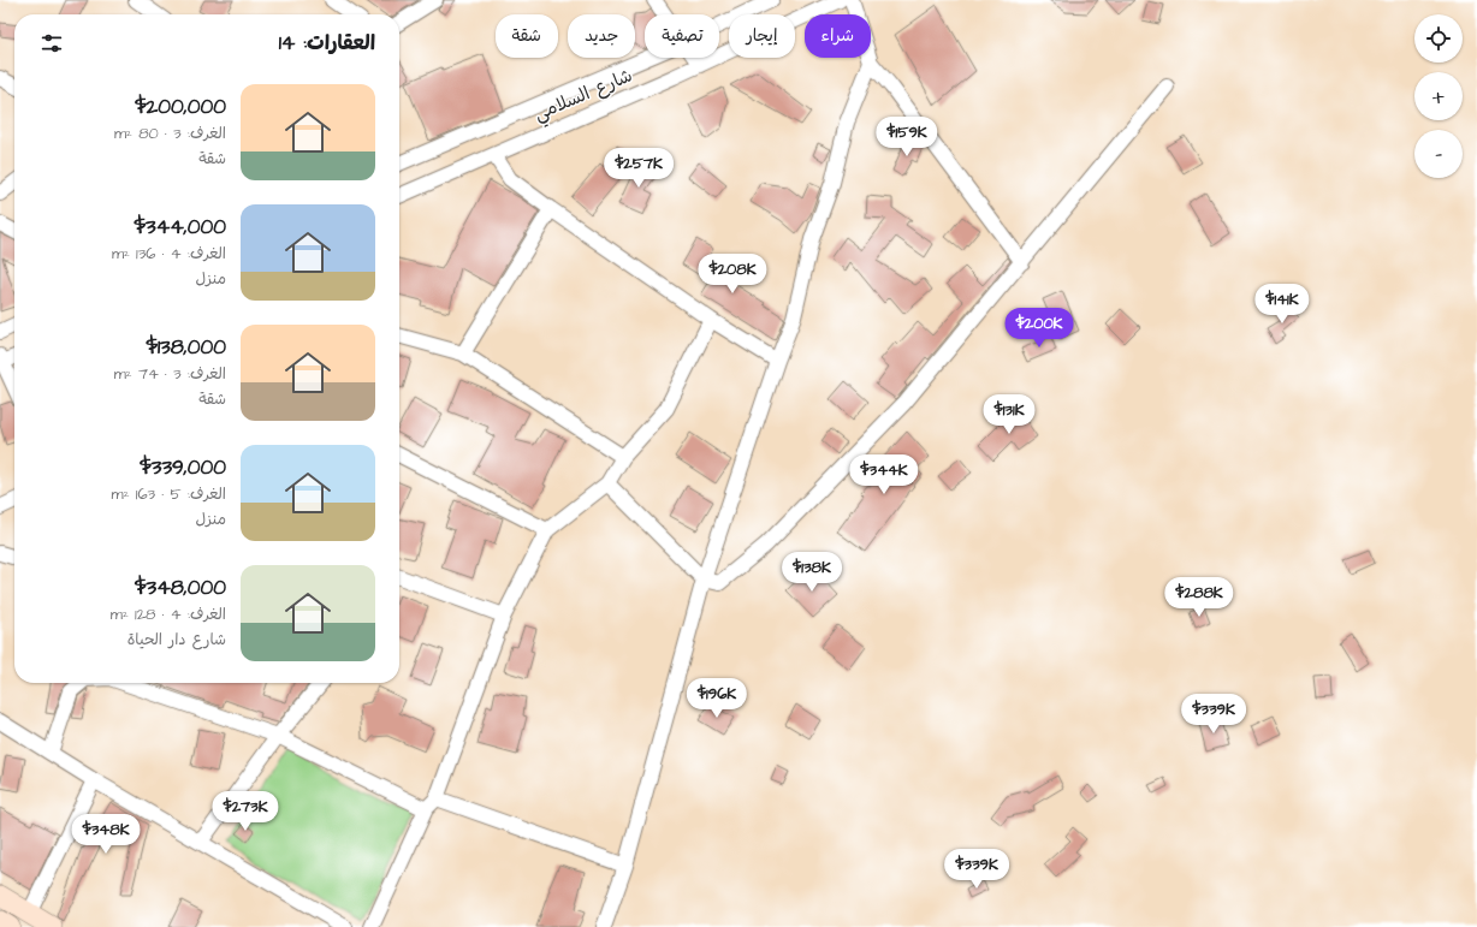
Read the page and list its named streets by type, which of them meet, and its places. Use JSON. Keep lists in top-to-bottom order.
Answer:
{
  "streets": {
    "street": ["شارع السلامي"]
  },
  "page": {
    "map_buttons": ["+", "−"],
    "chip": [
      "شراء",
      "إيجار",
      "تصفية",
      "جديد",
      "شقة"
    ],
    "heading": "العقارات: 14",
    "list": [
      {
        "name": "$200,000",
        "note": "الغرف: 3 · 80 m² · شقة"
      },
      {
        "name": "$344,000",
        "note": "الغرف: 4 · 136 m² · منزل"
      },
      {
        "name": "$138,000",
        "note": "الغرف: 3 · 74 m² · شقة"
      },
      {
        "name": "$339,000",
        "note": "الغرف: 5 · 163 m² · منزل"
      },
      {
        "name": "$348,000",
        "note": "الغرف: 4 · 128 m² · شارع دار الحياة"
      }
    ],
    "price": [
      "$159K",
      "$257K",
      "$208K",
      "$141K",
      "$200K",
      "$131K",
      "$344K",
      "$138K",
      "$288K",
      "$196K",
      "$339K",
      "$273K",
      "$348K",
      "$339K"
    ]
  }
}
